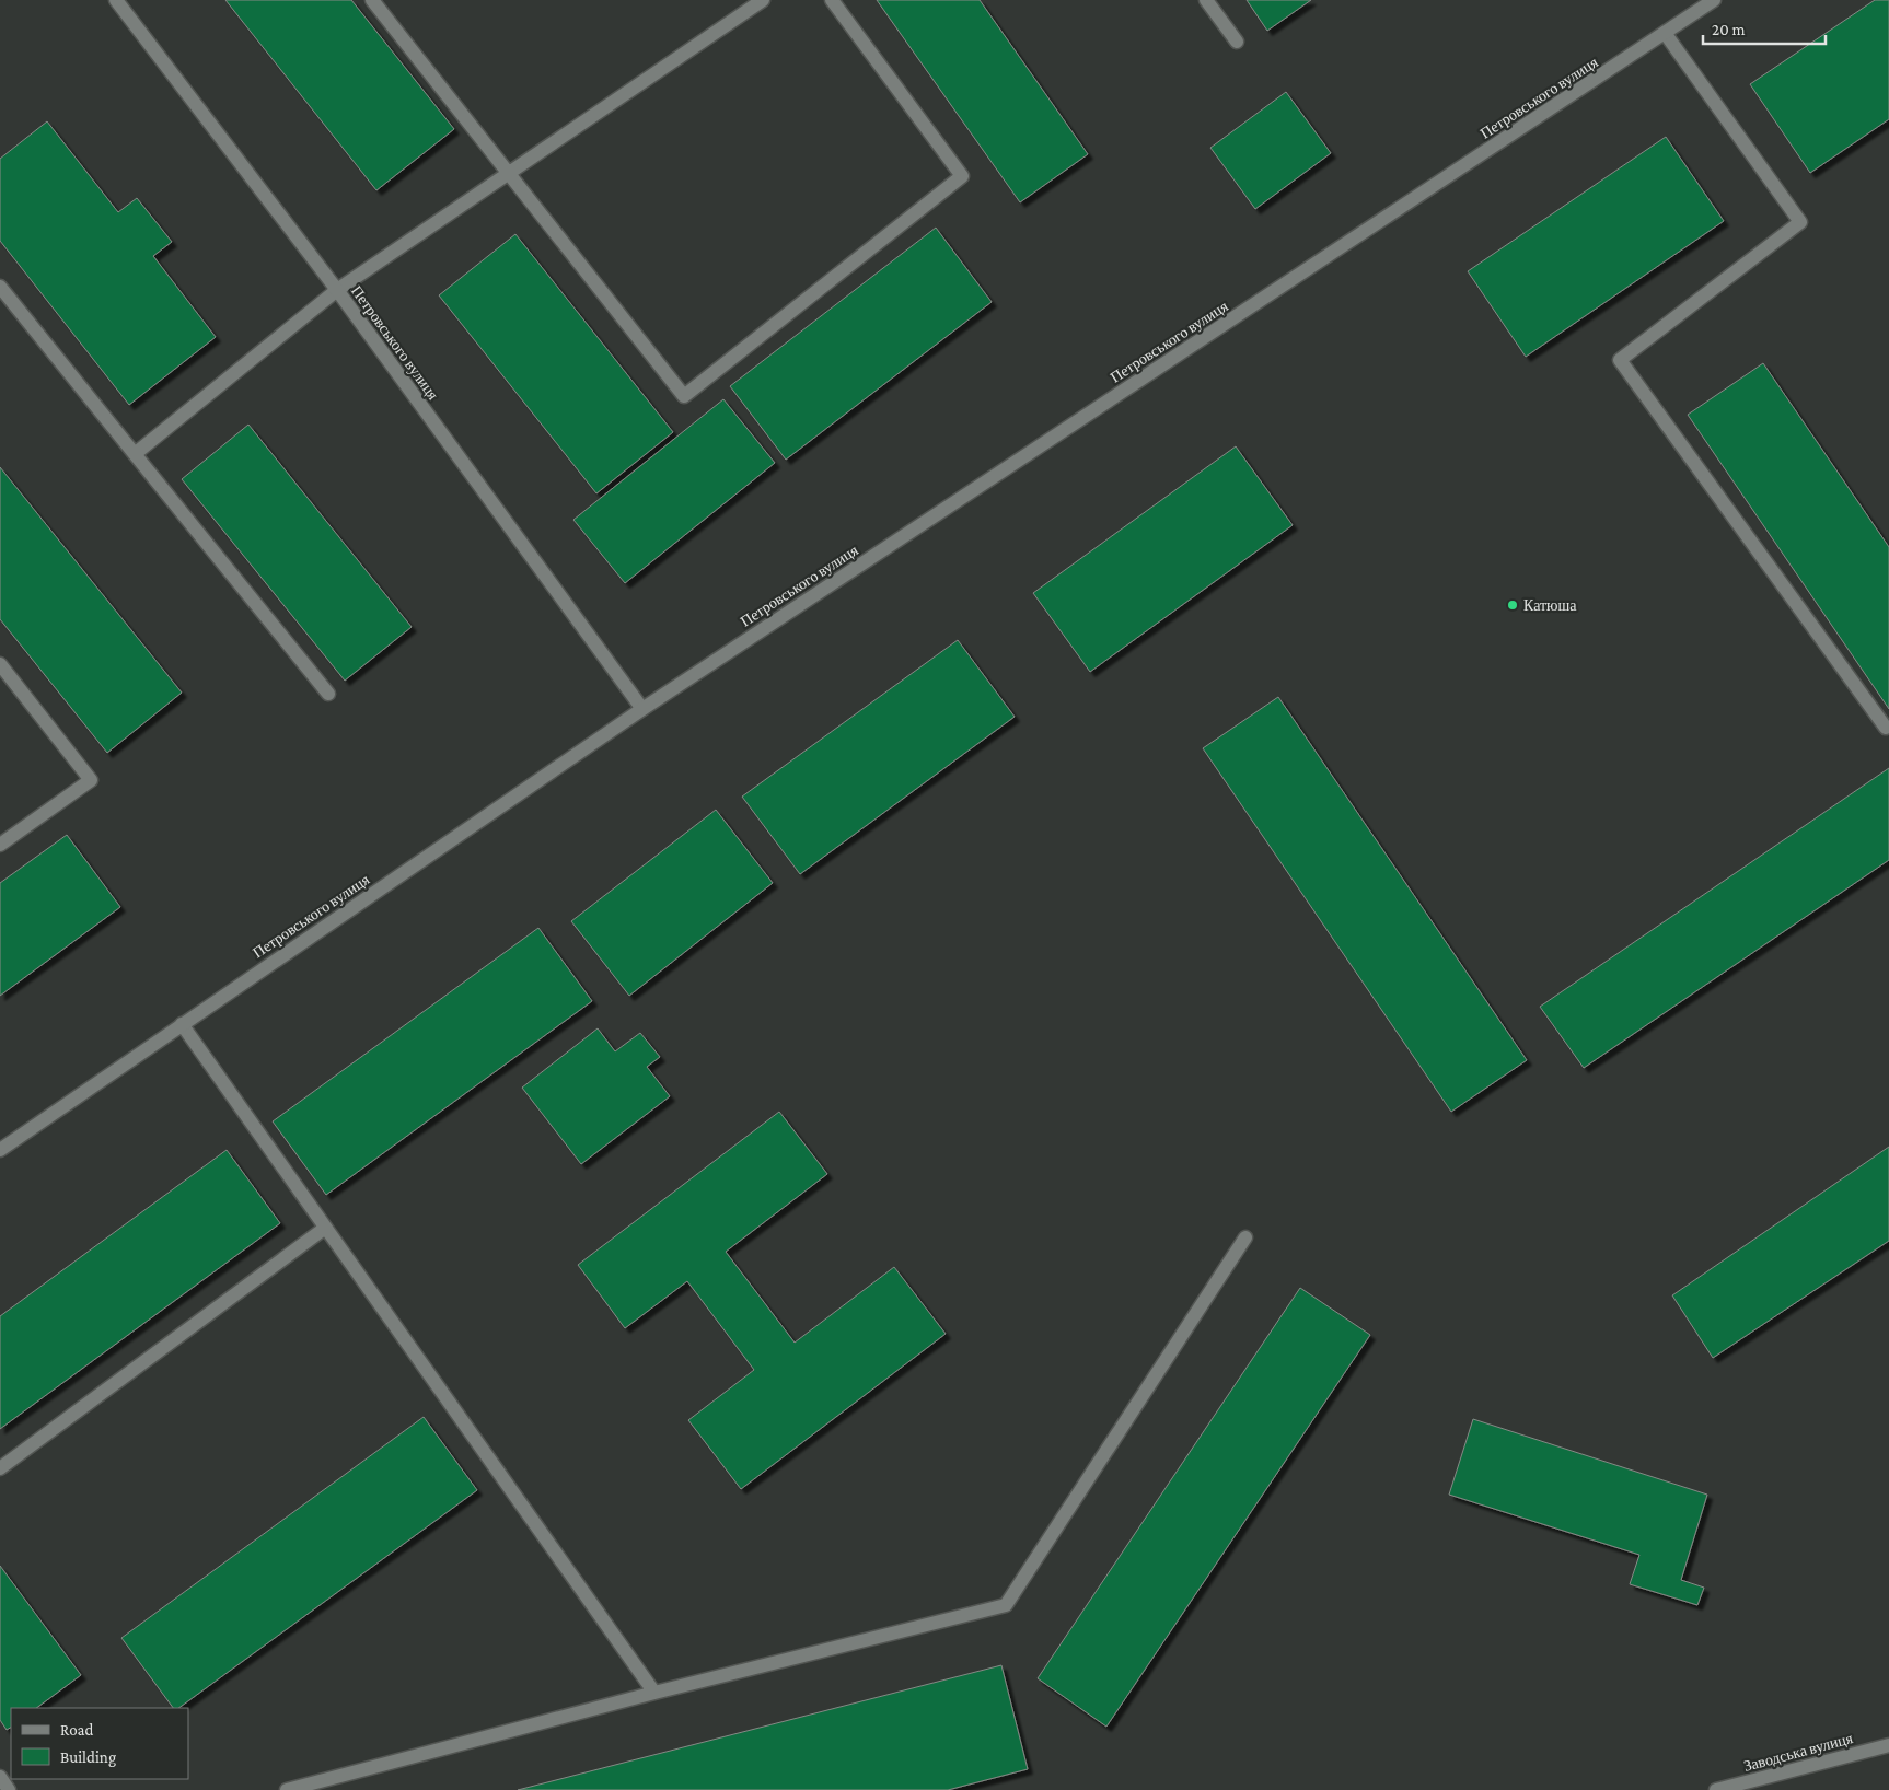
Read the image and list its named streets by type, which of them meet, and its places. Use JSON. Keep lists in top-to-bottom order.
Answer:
{
  "streets": {
    "main road": ["Петровського вулиця", "Заводська вулиця"]
  },
  "places": ["Катюша"],
  "legend": ["Road", "Building"],
  "scale_bar": "20 m"
}
